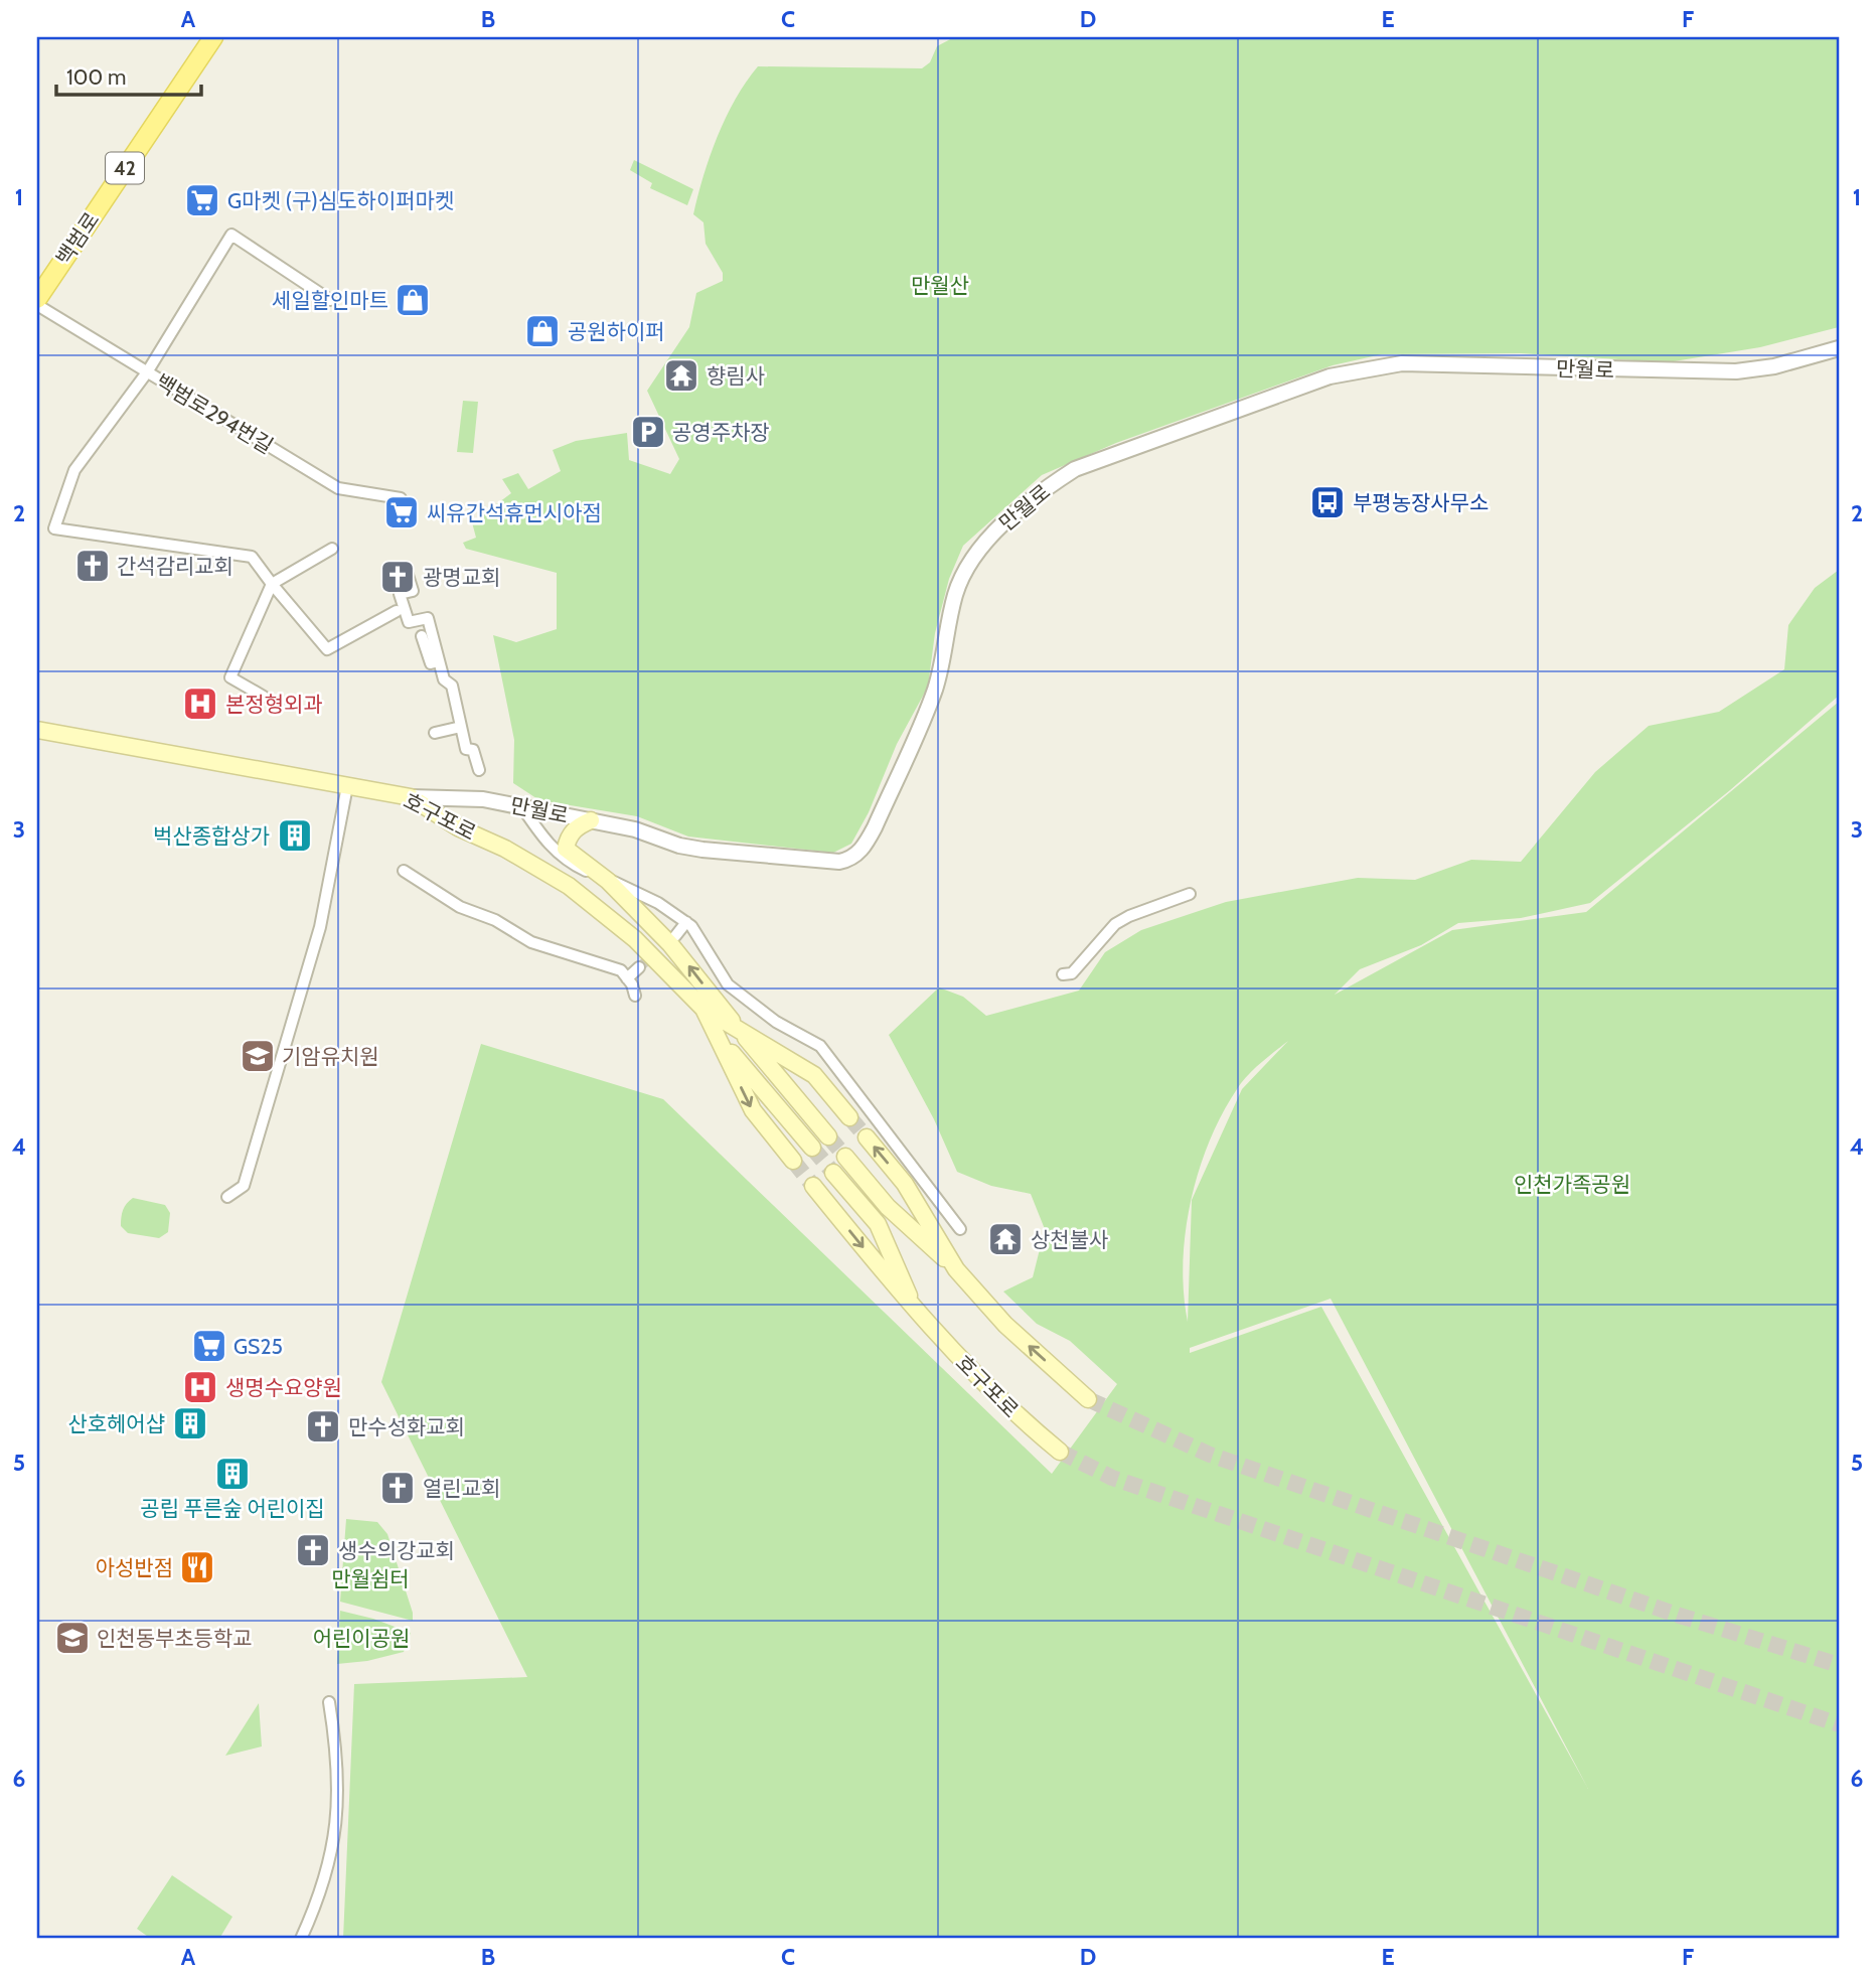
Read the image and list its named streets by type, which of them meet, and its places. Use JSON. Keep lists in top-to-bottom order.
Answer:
{
  "streets": {
    "main road": ["42", "백범로", "호구포로"],
    "street": ["만월로", "백범로294번길"]
  },
  "crossings": [
    ["만월로", "호구포로"]
  ],
  "parks": [
    "만월산",
    "인천가족공원",
    "만월쉼터",
    "어린이공원"
  ],
  "places": {
    "supermarket": ["G마켓 (구)심도하이퍼마켓", "씨유간석휴먼시아점", "GS25"],
    "shop": ["세일할인마트", "공원하이퍼"],
    "temple": ["향림사", "상천불사"],
    "parking": ["공영주차장"],
    "bus stop": ["부평농장사무소"],
    "church": [
      "간석감리교회",
      "광명교회",
      "만수성화교회",
      "열린교회",
      "생수의강교회"
    ],
    "hospital": ["본정형외과", "생명수요양원"],
    "building": ["벅산종합상가", "산호헤어샵", "공립 푸른숲 어린이집"],
    "school or university": ["기암유치원", "인천동부초등학교"],
    "restaurant": ["아성반점"]
  },
  "scale_bar": "100 m",
  "grid": {
    "columns": [
      "A",
      "B",
      "C",
      "D",
      "E",
      "F"
    ],
    "rows": [
      "1",
      "2",
      "3",
      "4",
      "5",
      "6"
    ]
  }
}
